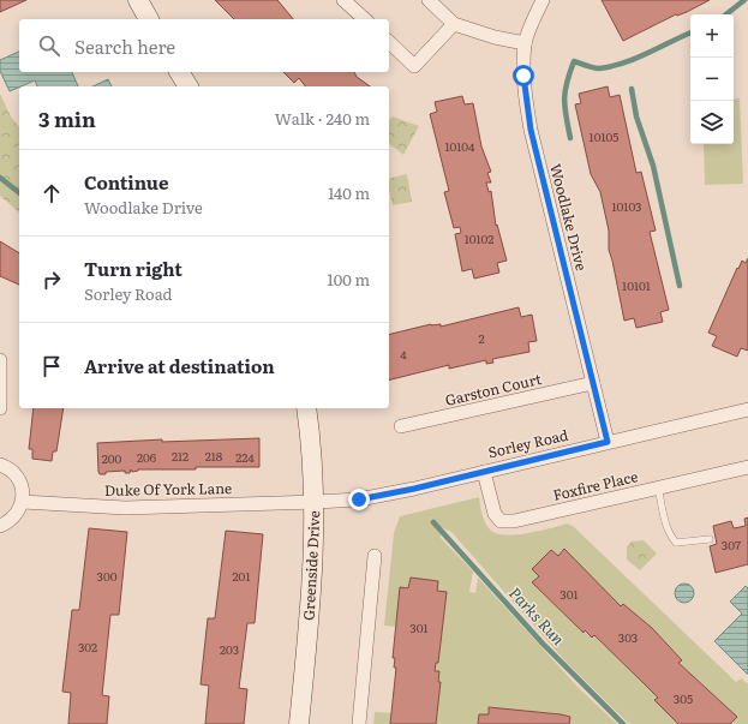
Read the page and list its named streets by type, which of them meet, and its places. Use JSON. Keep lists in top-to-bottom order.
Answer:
{
  "streets": {
    "street": [
      "Woodlake Drive",
      "Garston Court",
      "Sorley Road",
      "Foxfire Place",
      "Duke Of York Lane",
      "Greenside Drive"
    ]
  },
  "crossings": [
    ["Woodlake Drive", "Garston Court"],
    ["Woodlake Drive", "Sorley Road"],
    ["Sorley Road", "Foxfire Place"],
    ["Sorley Road", "Duke Of York Lane"],
    ["Sorley Road", "Greenside Drive"],
    ["Duke Of York Lane", "Greenside Drive"]
  ],
  "water": ["Parks Run"],
  "house_numbers": [
    "10105",
    "10104",
    "10103",
    "10102",
    "10101",
    "2",
    "4",
    "212",
    "218",
    "206",
    "224",
    "200",
    "307",
    "300",
    "201",
    "301",
    "301",
    "303",
    "302",
    "203",
    "305"
  ],
  "page": {
    "map_buttons": ["+", "−"],
    "search": "Search here",
    "heading": ["3 min", "Walk · 240 m"],
    "list": [
      ["Continue", "Woodlake Drive", "140 m"],
      ["Turn right", "Sorley Road", "100 m"],
      "Arrive at destination"
    ]
  }
}
